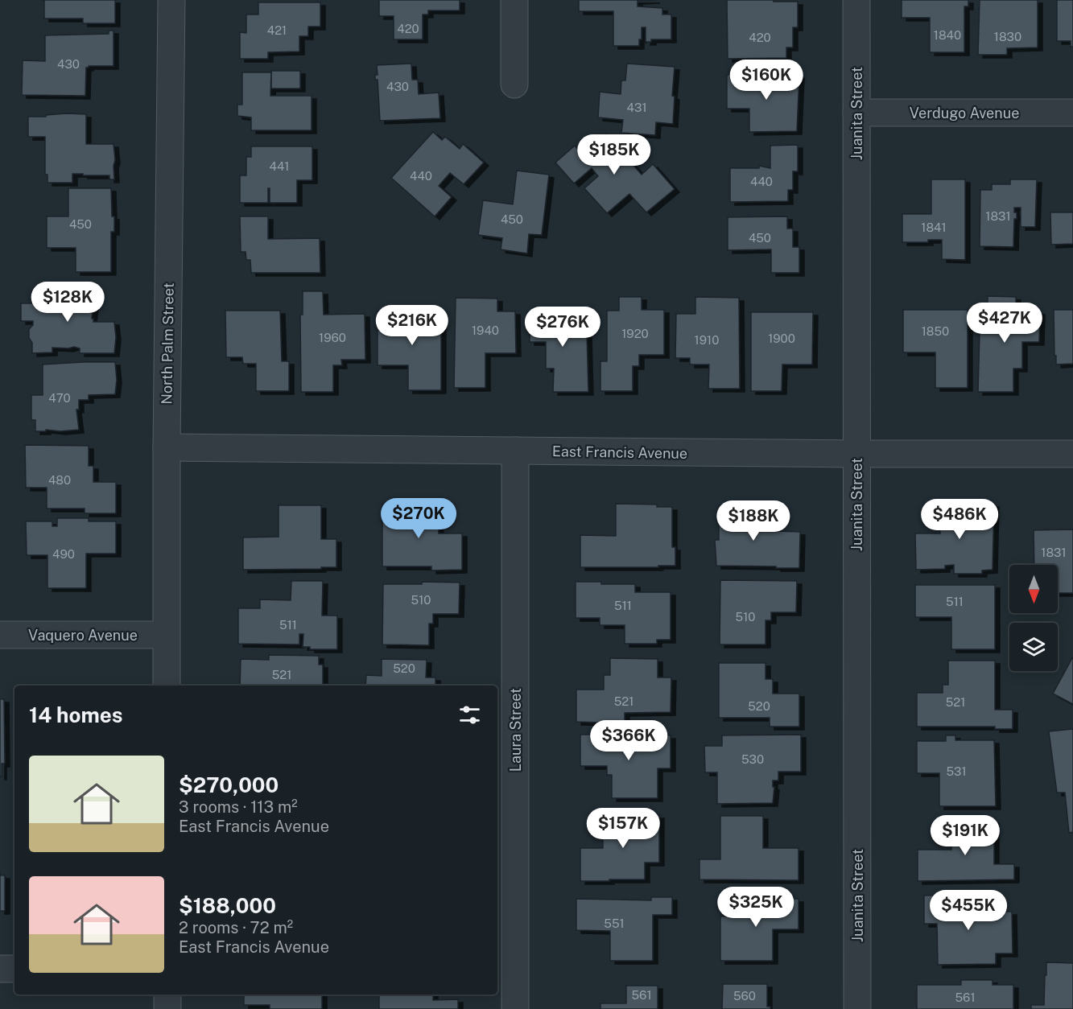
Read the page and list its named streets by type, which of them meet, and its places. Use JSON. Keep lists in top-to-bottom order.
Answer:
{
  "streets": {
    "street": [
      "Verdugo Avenue",
      "Juanita Street",
      "North Palm Street",
      "East Francis Avenue",
      "Vaquero Avenue",
      "Laura Street"
    ]
  },
  "crossings": [
    ["Verdugo Avenue", "Juanita Street"],
    ["Juanita Street", "East Francis Avenue"],
    ["North Palm Street", "East Francis Avenue"],
    ["North Palm Street", "Vaquero Avenue"],
    ["East Francis Avenue", "Laura Street"]
  ],
  "house_numbers": [
    "420",
    "421",
    "1840",
    "1830",
    "420",
    "430",
    "430",
    "431",
    "441",
    "440",
    "440",
    "1831",
    "450",
    "450",
    "1841",
    "450",
    "1940",
    "1850",
    "1920",
    "1960",
    "1900",
    "1910",
    "470",
    "480",
    "1831",
    "490",
    "510",
    "511",
    "511",
    "510",
    "511",
    "520",
    "521",
    "521",
    "521",
    "520",
    "530",
    "531",
    "551",
    "561",
    "560",
    "561"
  ],
  "north": "bottom",
  "page": {
    "price": [
      "$160K",
      "$185K",
      "$128K",
      "$427K",
      "$216K",
      "$276K",
      "$270K",
      "$486K",
      "$188K",
      "$366K",
      "$157K",
      "$191K",
      "$325K",
      "$455K"
    ],
    "heading": "14 homes",
    "list": [
      {
        "name": "$270,000",
        "note": "3 rooms · 113 m² · East Francis Avenue"
      },
      {
        "name": "$188,000",
        "note": "2 rooms · 72 m² · East Francis Avenue"
      }
    ]
  }
}
